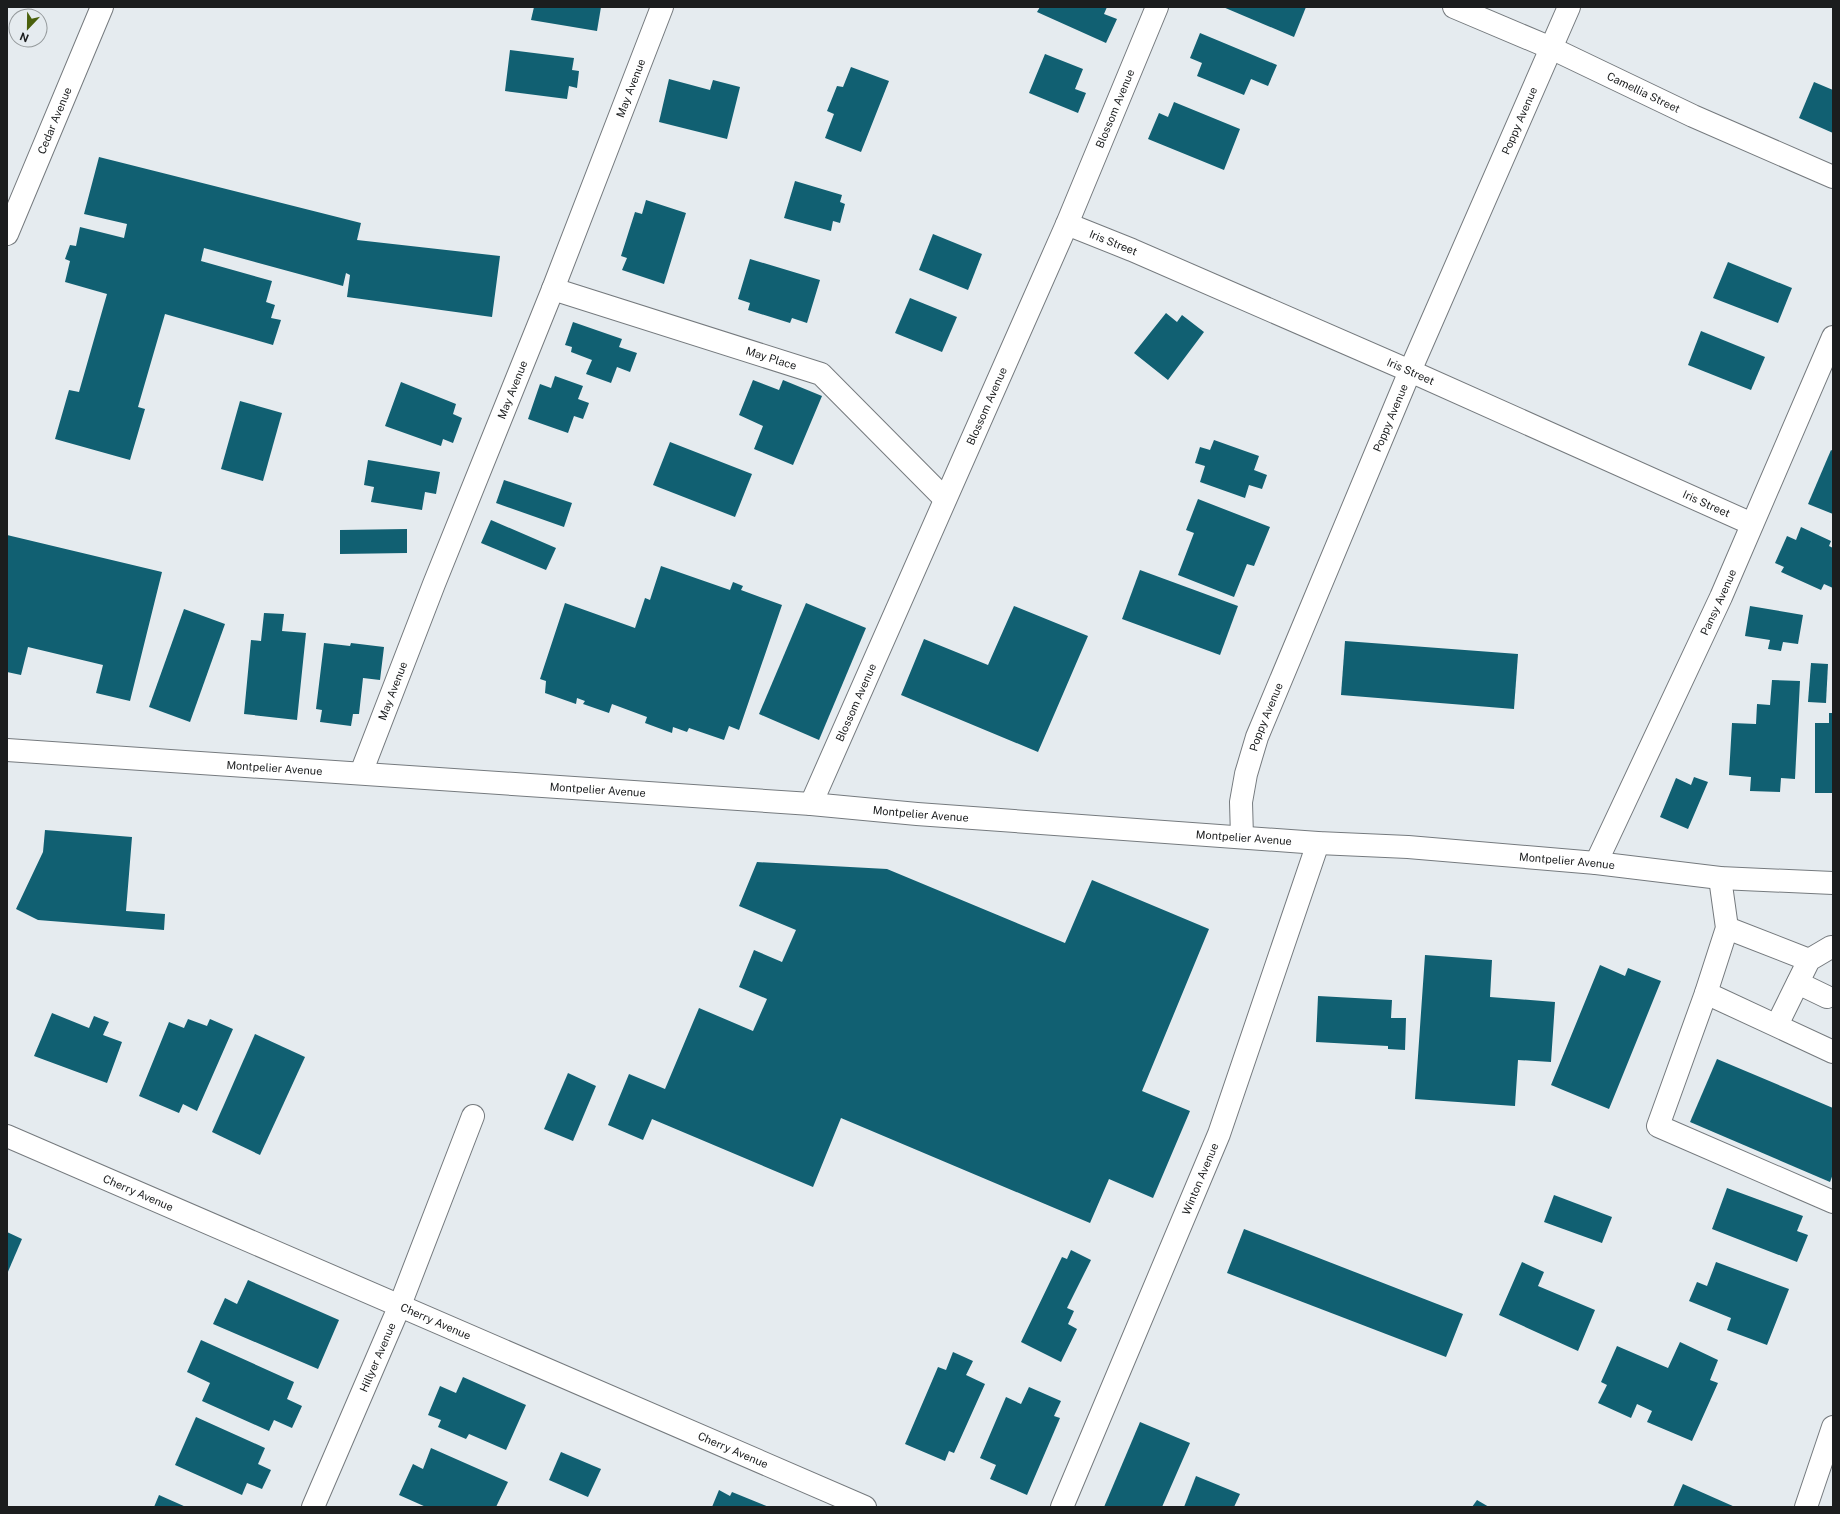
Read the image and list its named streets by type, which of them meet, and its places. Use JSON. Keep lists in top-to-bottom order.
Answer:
{
  "streets": {
    "street": [
      "May Avenue",
      "Camellia Street",
      "Blossom Avenue",
      "Cedar Avenue",
      "Poppy Avenue",
      "Iris Street",
      "May Place",
      "Pansy Avenue",
      "Montpelier Avenue",
      "Winton Avenue",
      "Cherry Avenue",
      "Hillyer Avenue"
    ]
  },
  "crossings": [
    ["May Avenue", "May Place"],
    ["May Avenue", "Montpelier Avenue"],
    ["Camellia Street", "Poppy Avenue"],
    ["Blossom Avenue", "Iris Street"],
    ["Blossom Avenue", "May Place"],
    ["Blossom Avenue", "Montpelier Avenue"],
    ["Poppy Avenue", "Iris Street"],
    ["Poppy Avenue", "Montpelier Avenue"],
    ["Iris Street", "Pansy Avenue"],
    ["Pansy Avenue", "Montpelier Avenue"],
    ["Montpelier Avenue", "Winton Avenue"],
    ["Cherry Avenue", "Hillyer Avenue"]
  ],
  "north": "bottom"
}
